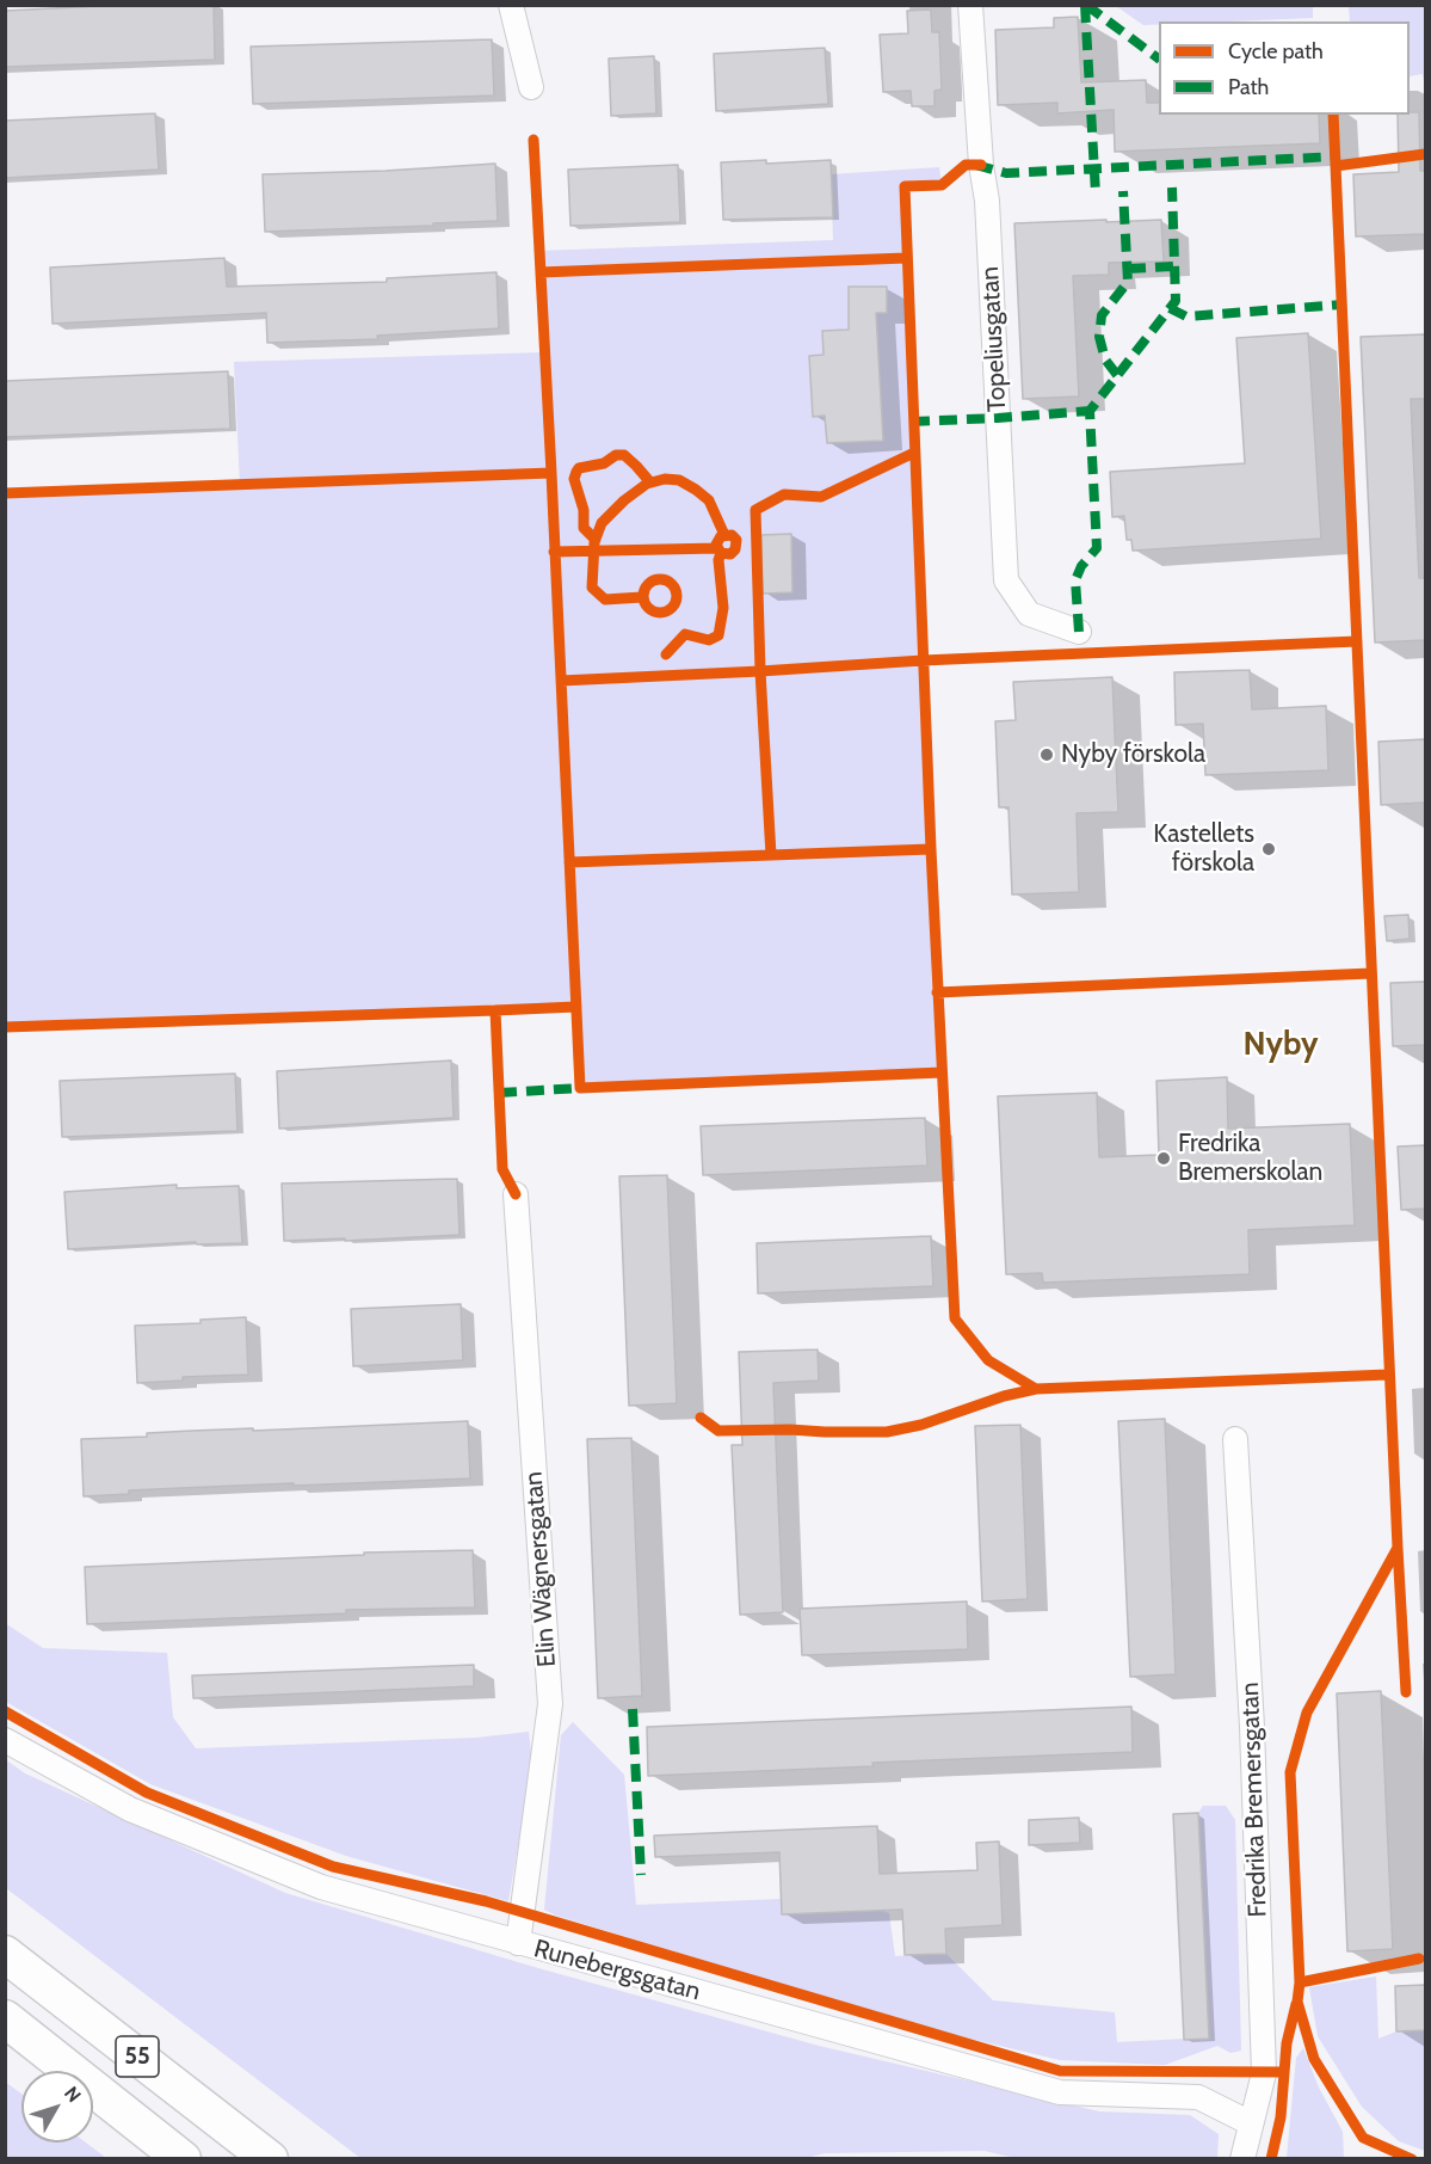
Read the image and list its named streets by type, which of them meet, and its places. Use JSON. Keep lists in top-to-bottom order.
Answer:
{
  "streets": {
    "main road": ["55"],
    "street": [
      "Topeliusgatan",
      "Elin Wägnersgatan",
      "Fredrika Bremersgatan",
      "Runebergsgatan"
    ]
  },
  "crossings": [
    ["Elin Wägnersgatan", "Runebergsgatan"],
    ["Fredrika Bremersgatan", "Runebergsgatan"]
  ],
  "districts": ["Nyby"],
  "places": ["Nyby förskola", "Kastellets förskola", "Fredrika Bremerskolan"],
  "legend": ["Cycle path", "Path"],
  "north": "top right"
}
